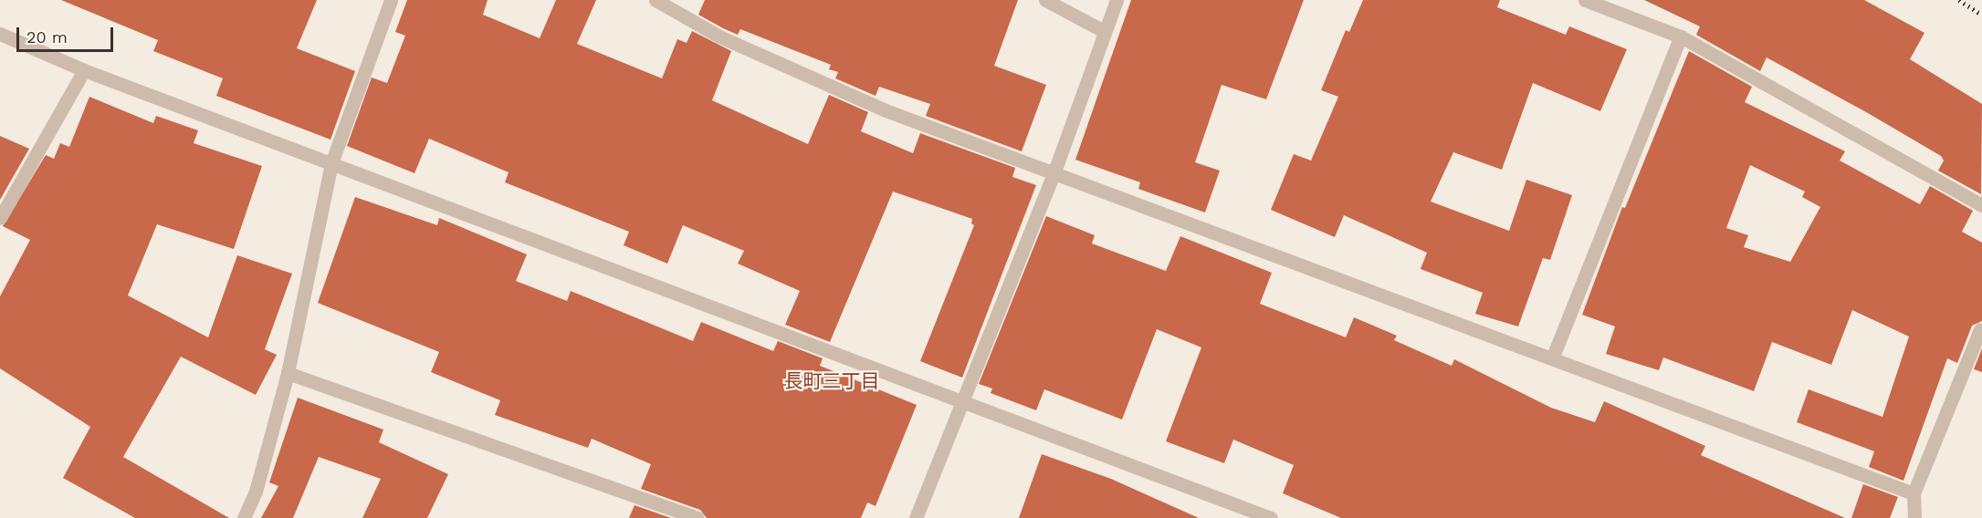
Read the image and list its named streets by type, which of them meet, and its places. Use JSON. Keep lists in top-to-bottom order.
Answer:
{
  "districts": ["長町三丁目"],
  "scale_bar": "20 m"
}
